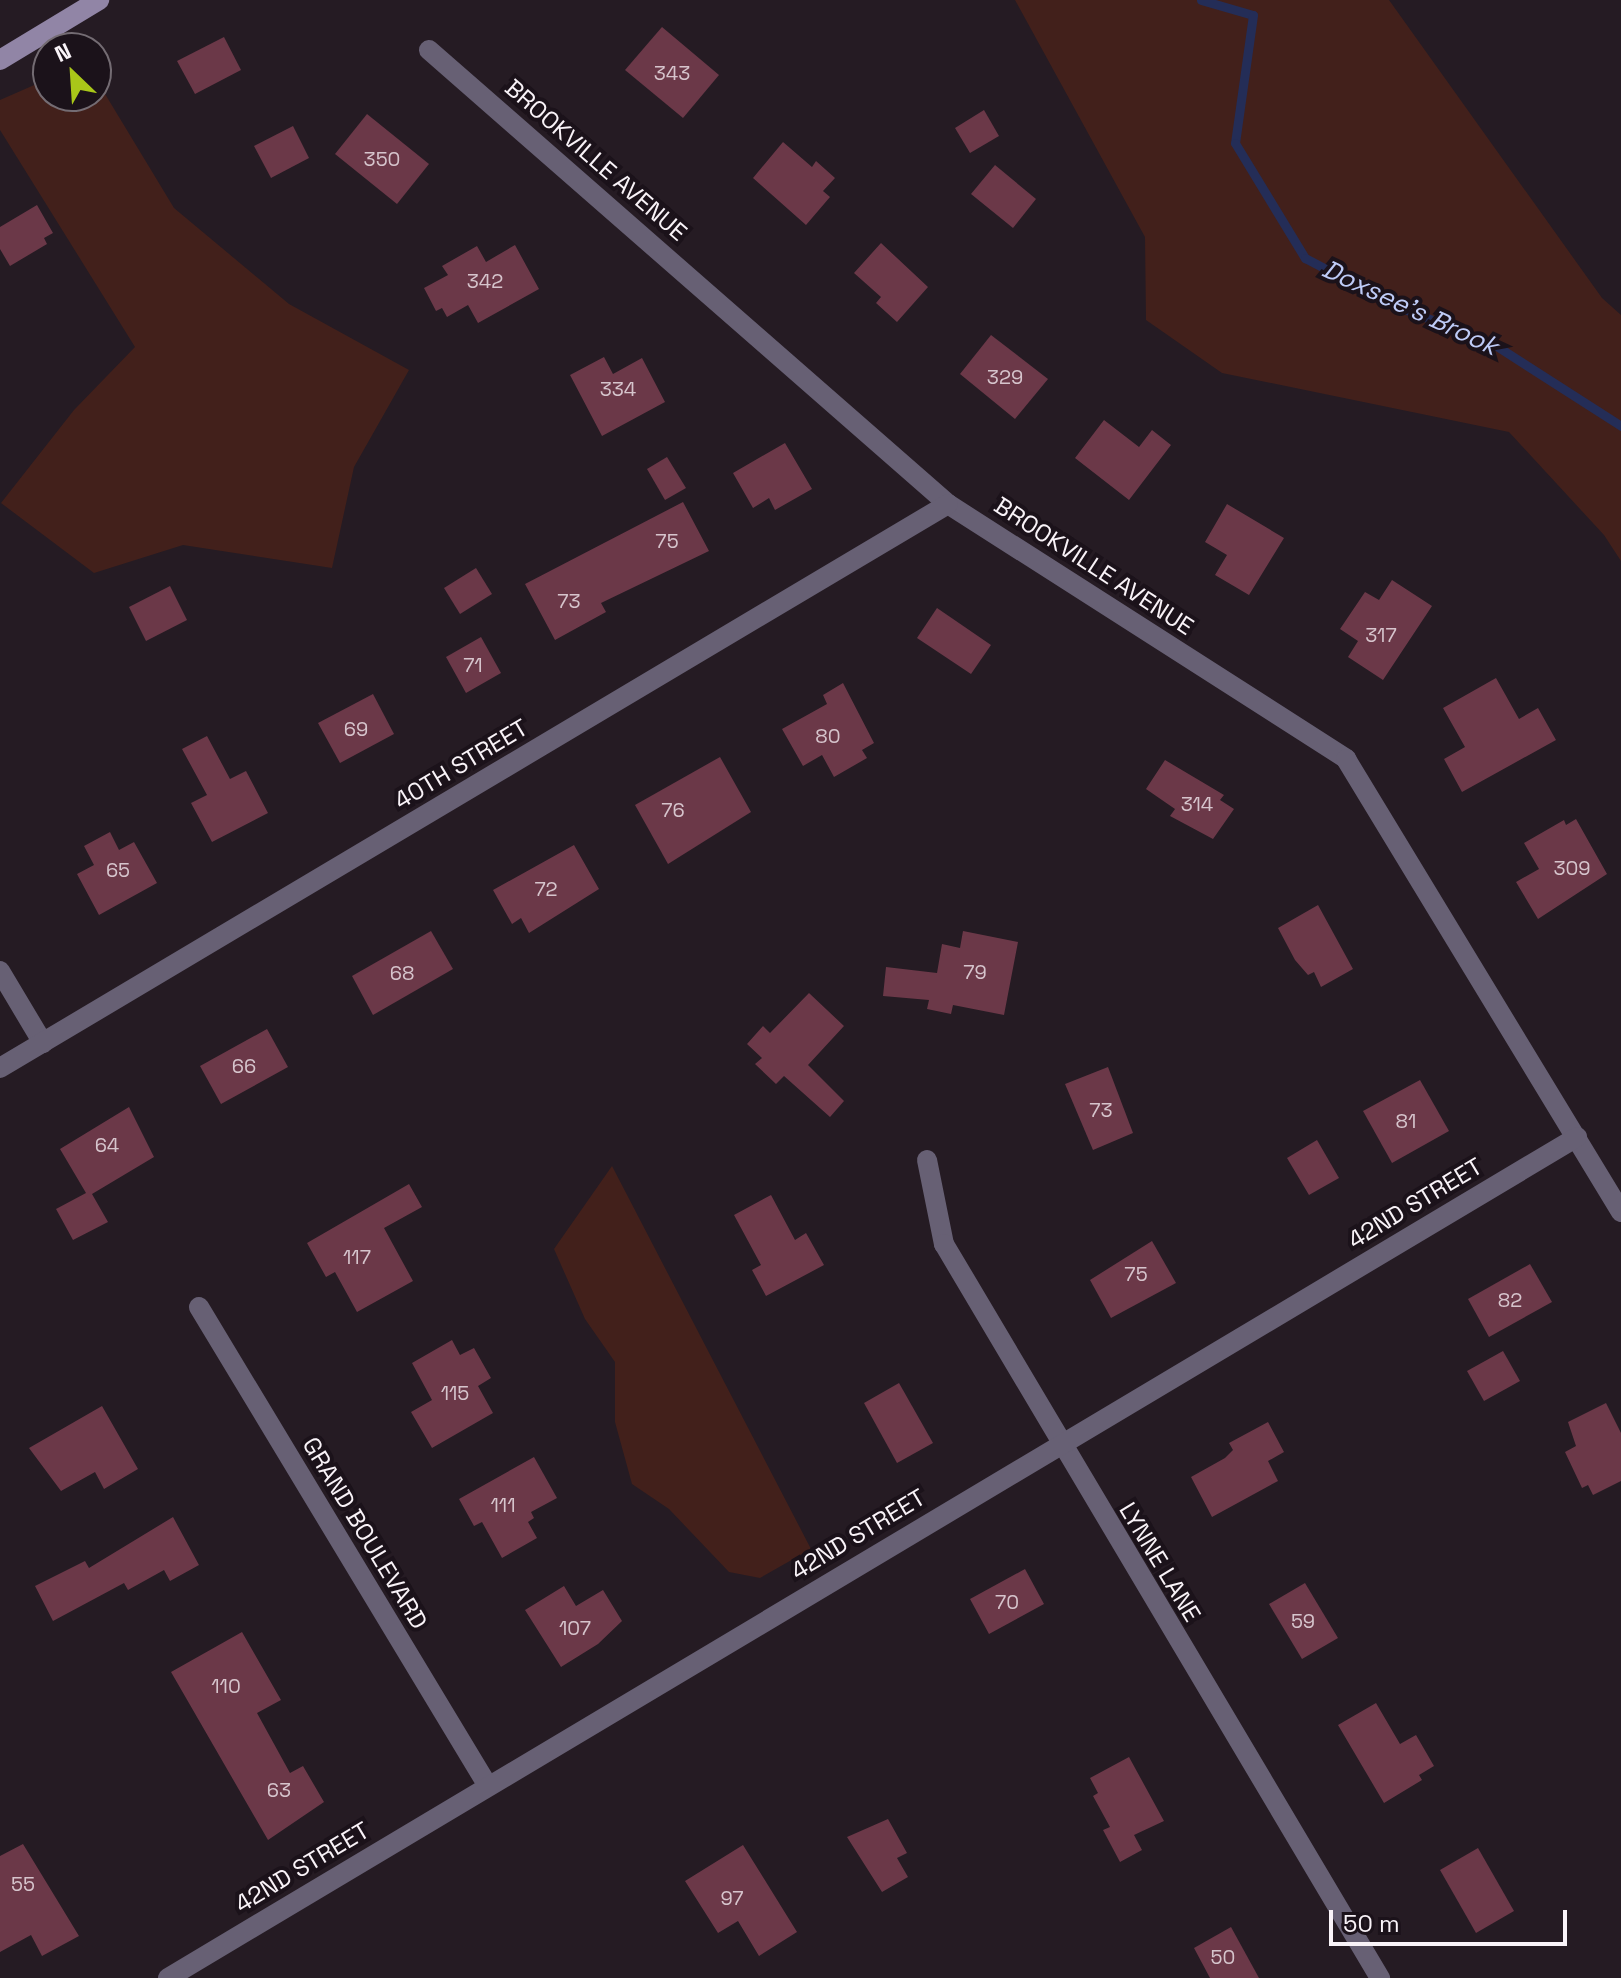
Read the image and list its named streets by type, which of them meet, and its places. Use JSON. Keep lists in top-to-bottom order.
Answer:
{
  "streets": {
    "street": [
      "BROOKVILLE AVENUE",
      "40TH STREET",
      "42ND STREET",
      "GRAND BOULEVARD",
      "LYNNE LANE"
    ]
  },
  "crossings": [
    ["BROOKVILLE AVENUE", "40TH STREET"],
    ["BROOKVILLE AVENUE", "42ND STREET"],
    ["42ND STREET", "GRAND BOULEVARD"],
    ["42ND STREET", "LYNNE LANE"]
  ],
  "water": ["Doxsee's Brook"],
  "house_numbers": [
    "343",
    "350",
    "342",
    "329",
    "334",
    "75",
    "73",
    "317",
    "71",
    "69",
    "80",
    "314",
    "76",
    "309",
    "65",
    "72",
    "79",
    "68",
    "66",
    "73",
    "81",
    "64",
    "117",
    "75",
    "82",
    "115",
    "111",
    "70",
    "59",
    "107",
    "110",
    "63",
    "55",
    "97",
    "50"
  ],
  "scale_bar": "50 m",
  "north": "top left"
}
